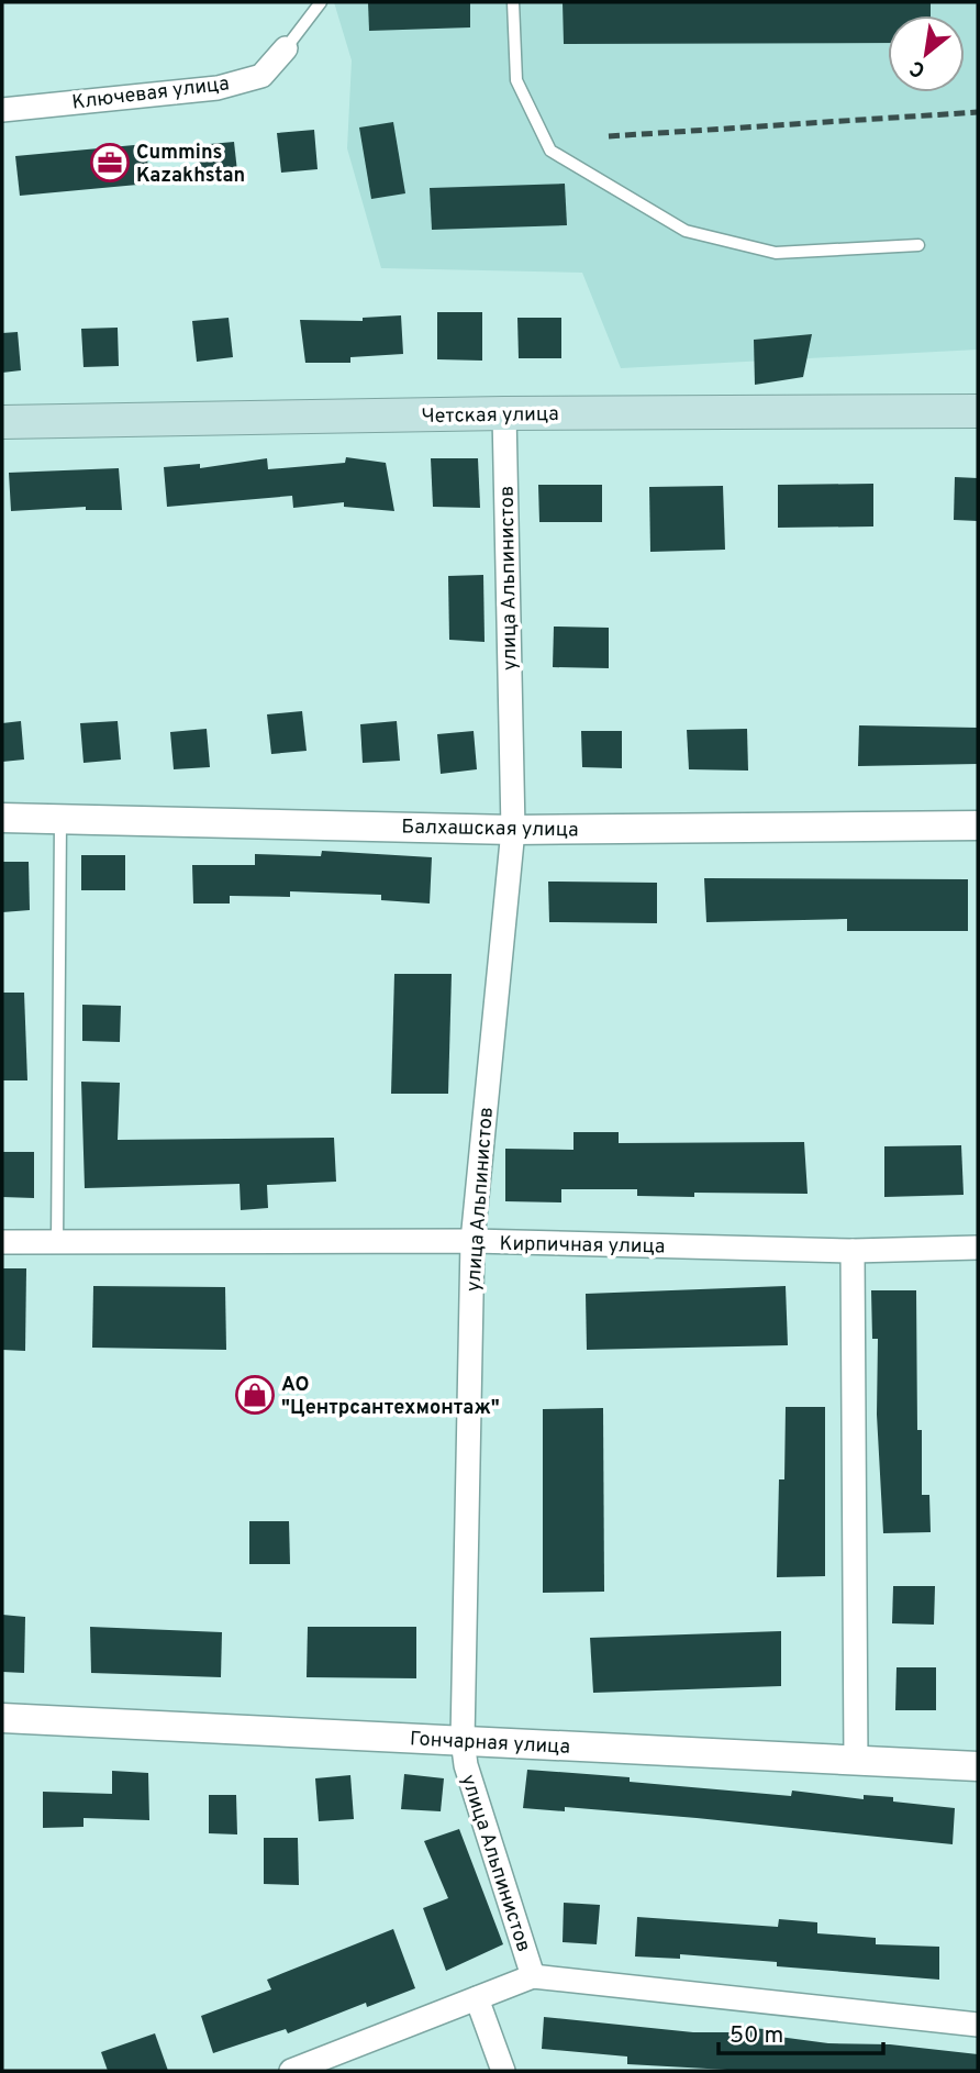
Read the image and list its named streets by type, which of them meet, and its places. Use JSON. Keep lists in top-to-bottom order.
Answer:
{
  "streets": {
    "main road": ["Четская улица"],
    "street": [
      "Ключевая улица",
      "улица Альпинистов",
      "Балхашская улица",
      "Кирпичная улица",
      "Гончарная улица"
    ]
  },
  "crossings": [
    ["Четская улица", "улица Альпинистов"],
    ["улица Альпинистов", "Балхашская улица"],
    ["улица Альпинистов", "Кирпичная улица"],
    ["улица Альпинистов", "Гончарная улица"]
  ],
  "places": {
    "office": ["Cummins Kazakhstan"],
    "shop": ["АО \"Центрсантехмонтаж\""]
  },
  "scale_bar": "50 m",
  "north": "bottom left"
}
